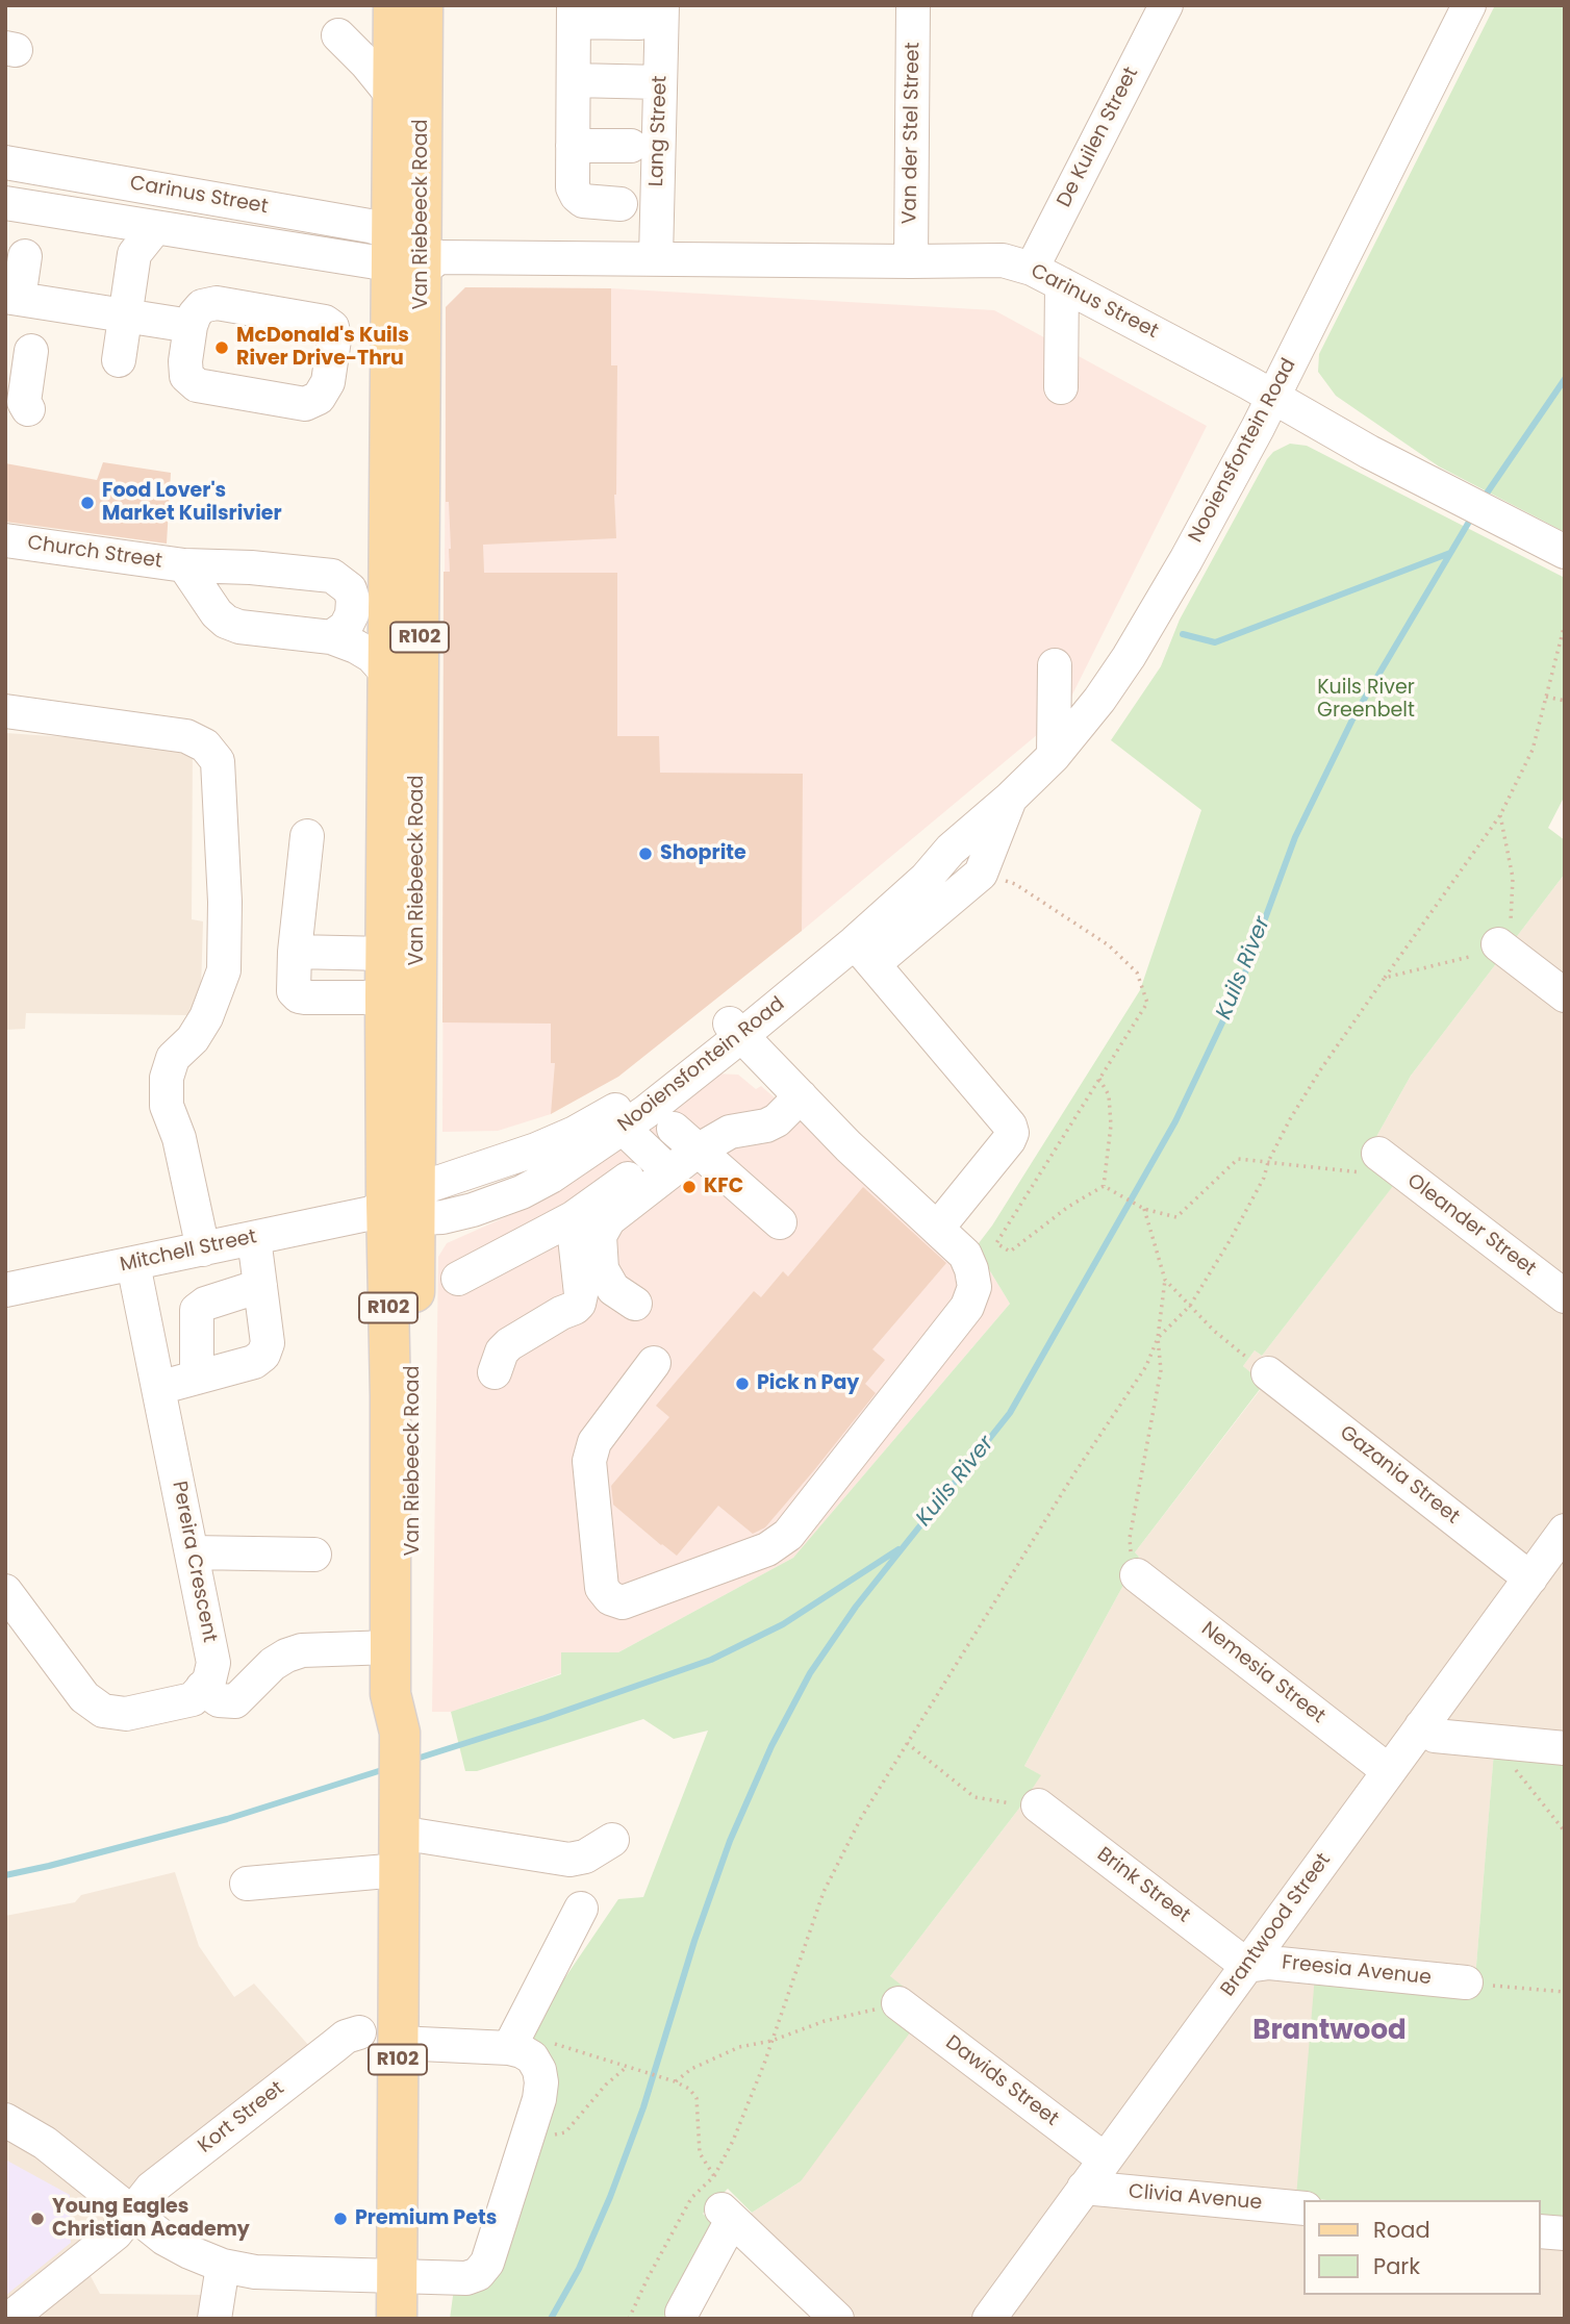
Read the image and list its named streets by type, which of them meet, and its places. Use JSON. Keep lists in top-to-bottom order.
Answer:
{
  "streets": {
    "main road": ["Van Riebeeck Road", "R102"],
    "street": [
      "Lang Street",
      "Van der Stel Street",
      "De Kuilen Street",
      "Carinus Street",
      "Nooiensfontein Road",
      "Church Street",
      "Oleander Street",
      "Mitchell Street",
      "Gazania Street",
      "Pereira Crescent",
      "Nemesia Street",
      "Brink Street",
      "Brantwood Street",
      "Freesia Avenue",
      "Dawids Street",
      "Kort Street",
      "Clivia Avenue"
    ]
  },
  "crossings": [
    ["Lang Street", "Carinus Street"],
    ["Van der Stel Street", "Carinus Street"],
    ["De Kuilen Street", "Carinus Street"],
    ["Carinus Street", "Van Riebeeck Road"],
    ["Carinus Street", "Nooiensfontein Road"],
    ["Van Riebeeck Road", "Nooiensfontein Road"],
    ["Van Riebeeck Road", "Church Street"],
    ["Van Riebeeck Road", "Mitchell Street"],
    ["Nooiensfontein Road", "Mitchell Street"],
    ["Mitchell Street", "Pereira Crescent"],
    ["Gazania Street", "Brantwood Street"],
    ["Nemesia Street", "Brantwood Street"],
    ["Brink Street", "Brantwood Street"],
    ["Brink Street", "Freesia Avenue"],
    ["Brantwood Street", "Freesia Avenue"],
    ["Brantwood Street", "Dawids Street"],
    ["Brantwood Street", "Clivia Avenue"]
  ],
  "districts": ["Brantwood"],
  "water": ["Kuils River"],
  "parks": ["Kuils River Greenbelt"],
  "places": [
    "McDonald's Kuils River Drive-Thru",
    "Food Lover's Market Kuilsrivier",
    "Shoprite",
    "KFC",
    "Pick n Pay",
    "Young Eagles Christian Academy",
    "Premium Pets"
  ],
  "legend": ["Road", "Park"]
}
